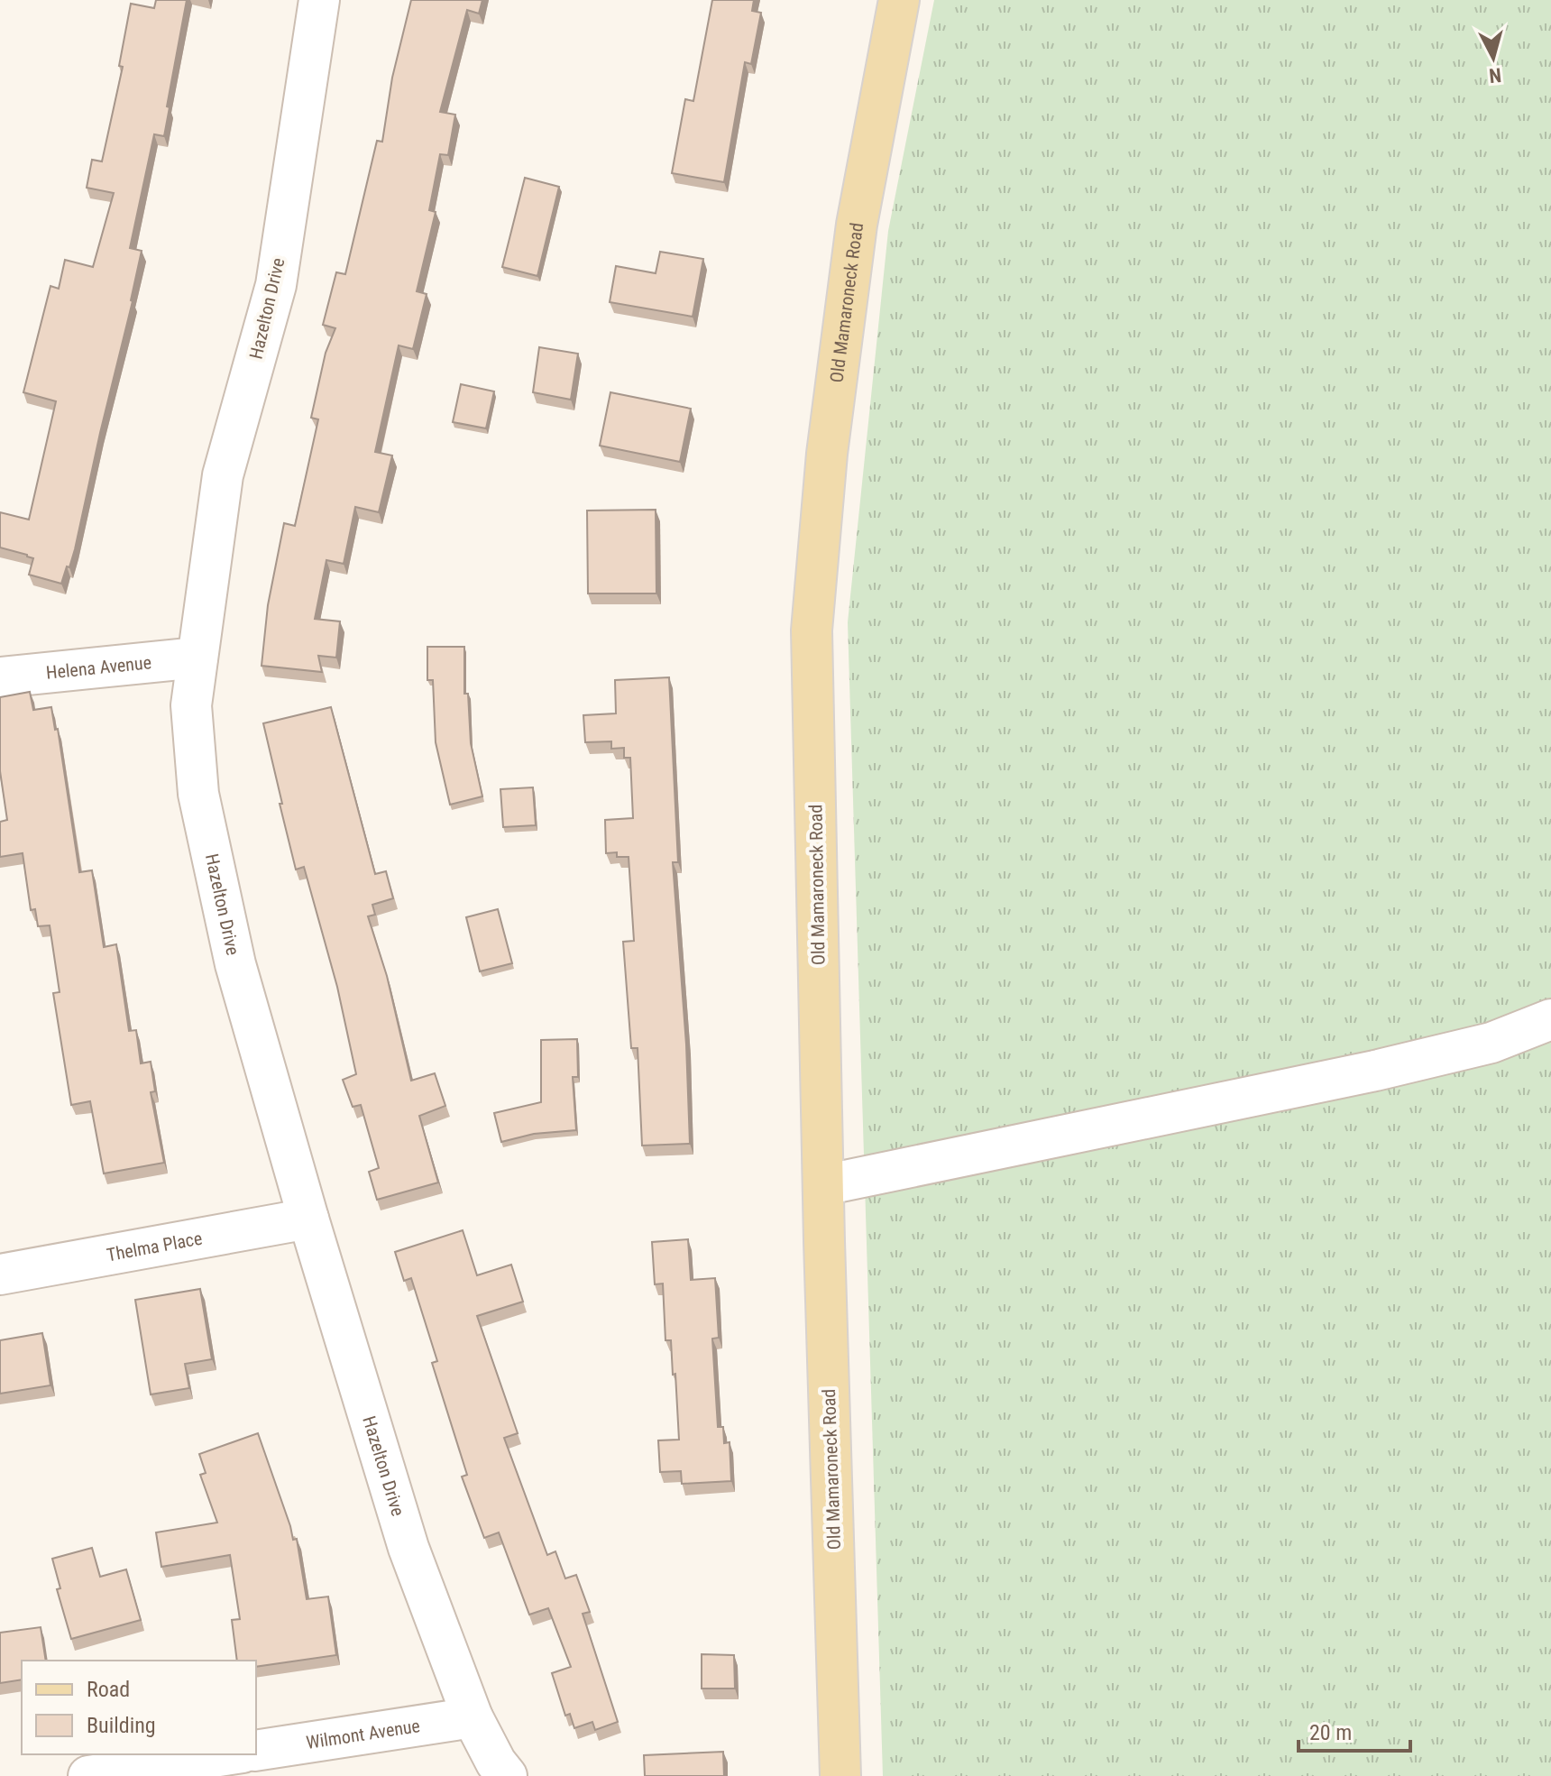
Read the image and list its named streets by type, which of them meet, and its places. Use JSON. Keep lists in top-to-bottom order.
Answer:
{
  "streets": {
    "main road": ["Old Mamaroneck Road"],
    "street": [
      "Hazelton Drive",
      "Helena Avenue",
      "Thelma Place",
      "Wilmont Avenue"
    ]
  },
  "crossings": [
    ["Hazelton Drive", "Helena Avenue"],
    ["Hazelton Drive", "Thelma Place"],
    ["Hazelton Drive", "Wilmont Avenue"]
  ],
  "legend": ["Road", "Building"],
  "scale_bar": "20 m",
  "north": "bottom"
}
